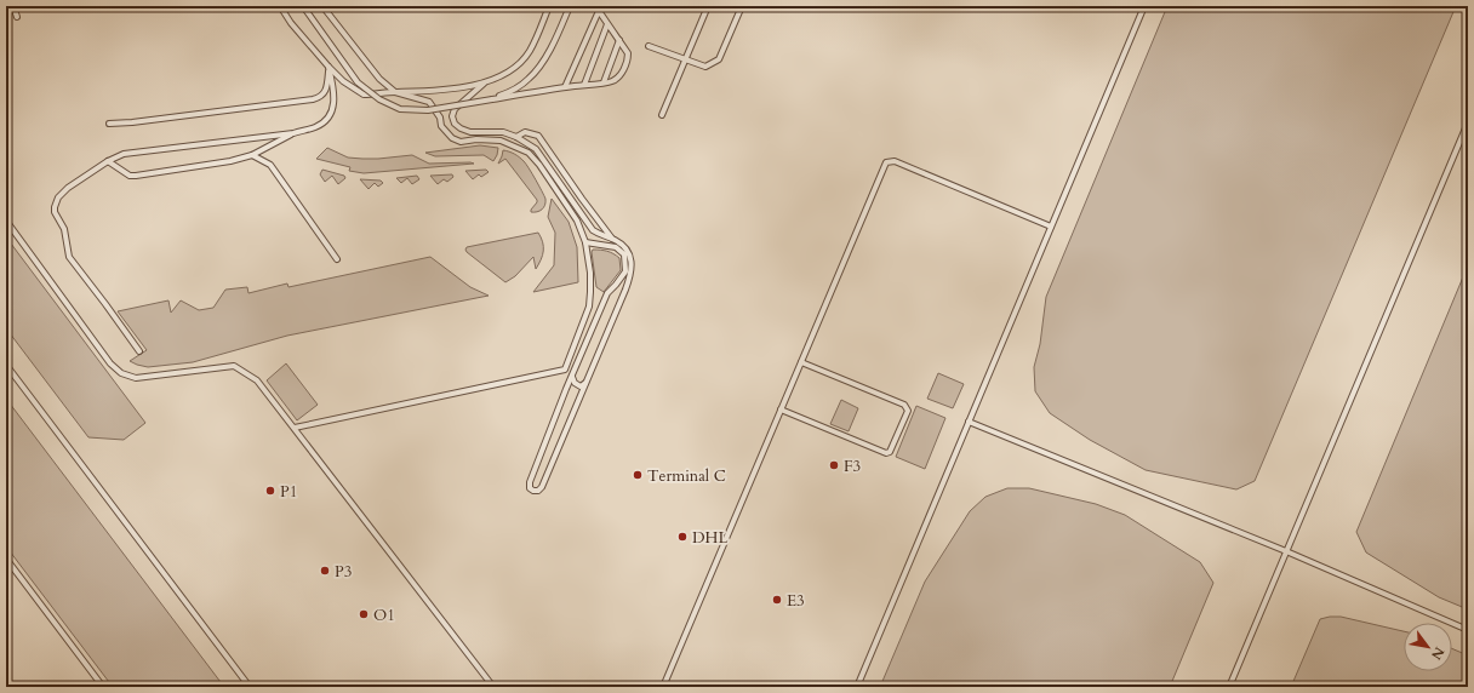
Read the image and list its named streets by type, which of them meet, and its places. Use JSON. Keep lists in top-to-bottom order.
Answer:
{
  "places": [
    "F3",
    "Terminal C",
    "P1",
    "DHL",
    "P3",
    "E3",
    "O1"
  ],
  "north": "bottom right"
}
